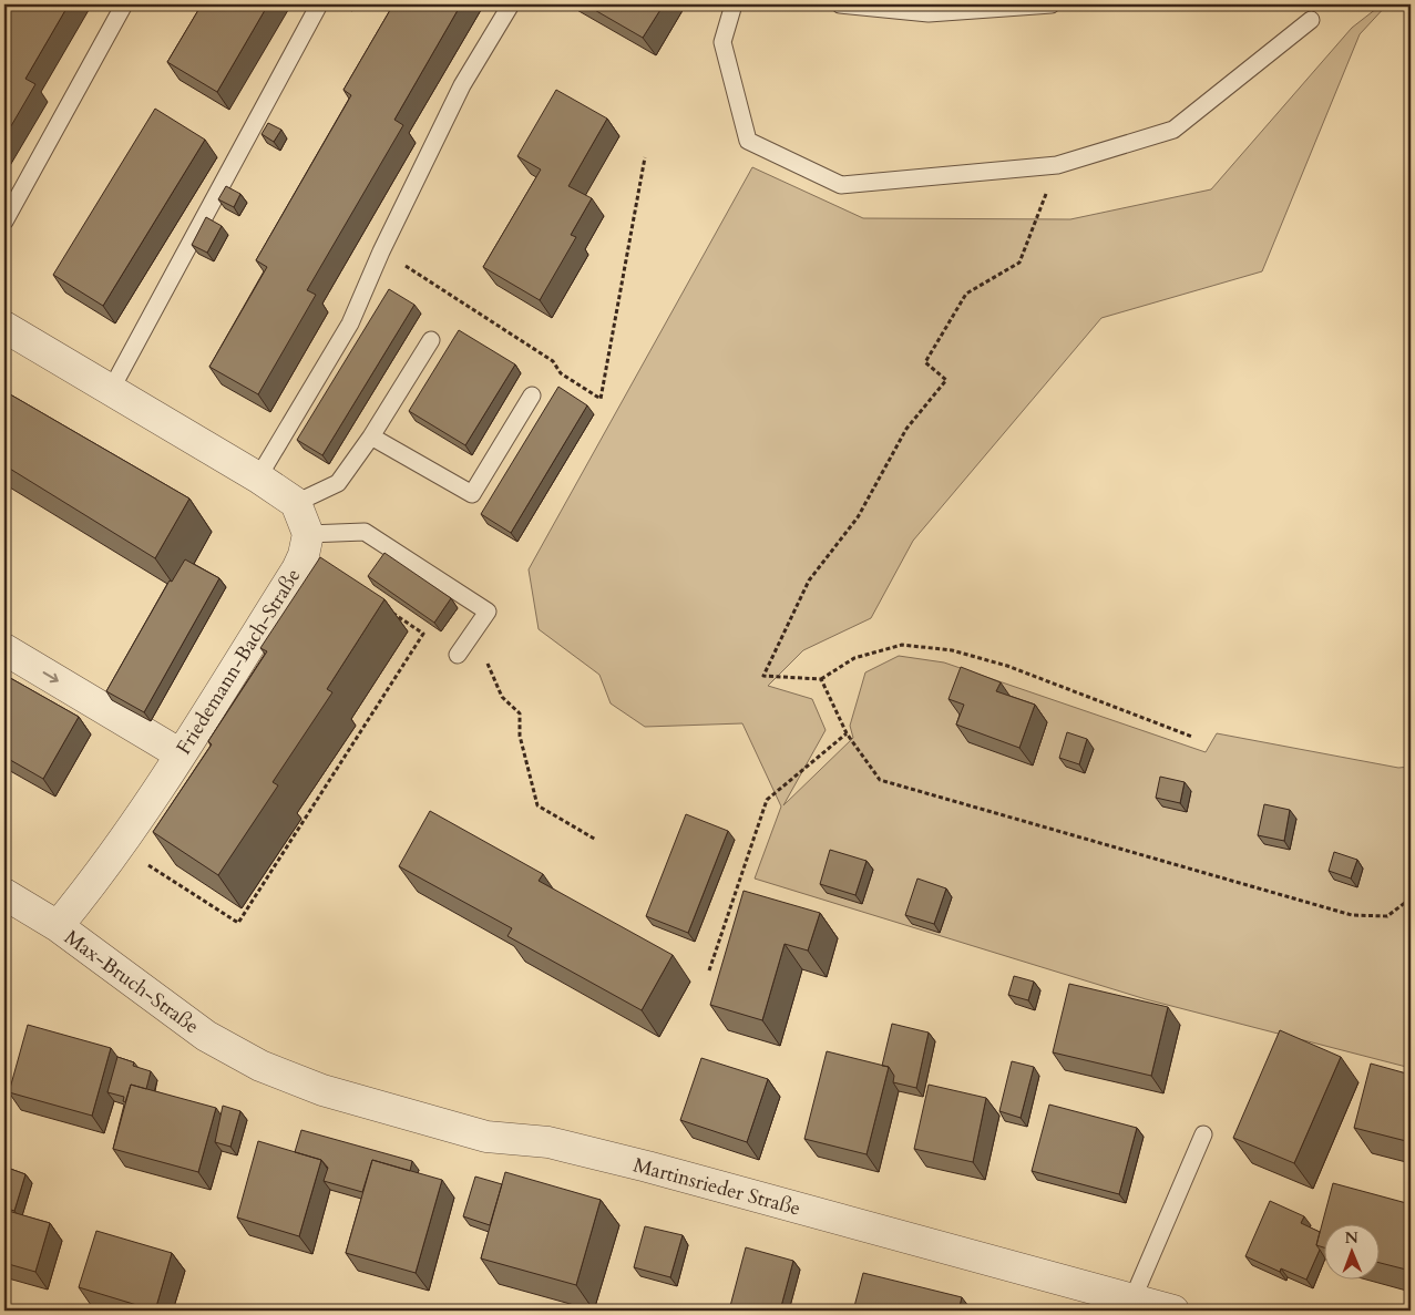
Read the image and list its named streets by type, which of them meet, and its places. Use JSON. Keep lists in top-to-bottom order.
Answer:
{
  "streets": {
    "street": ["Friedemann-Bach-Straße", "Max-Bruch-Straße", "Martinsrieder Straße"]
  },
  "crossings": [
    ["Friedemann-Bach-Straße", "Max-Bruch-Straße"],
    ["Max-Bruch-Straße", "Martinsrieder Straße"]
  ],
  "north": "top"
}
